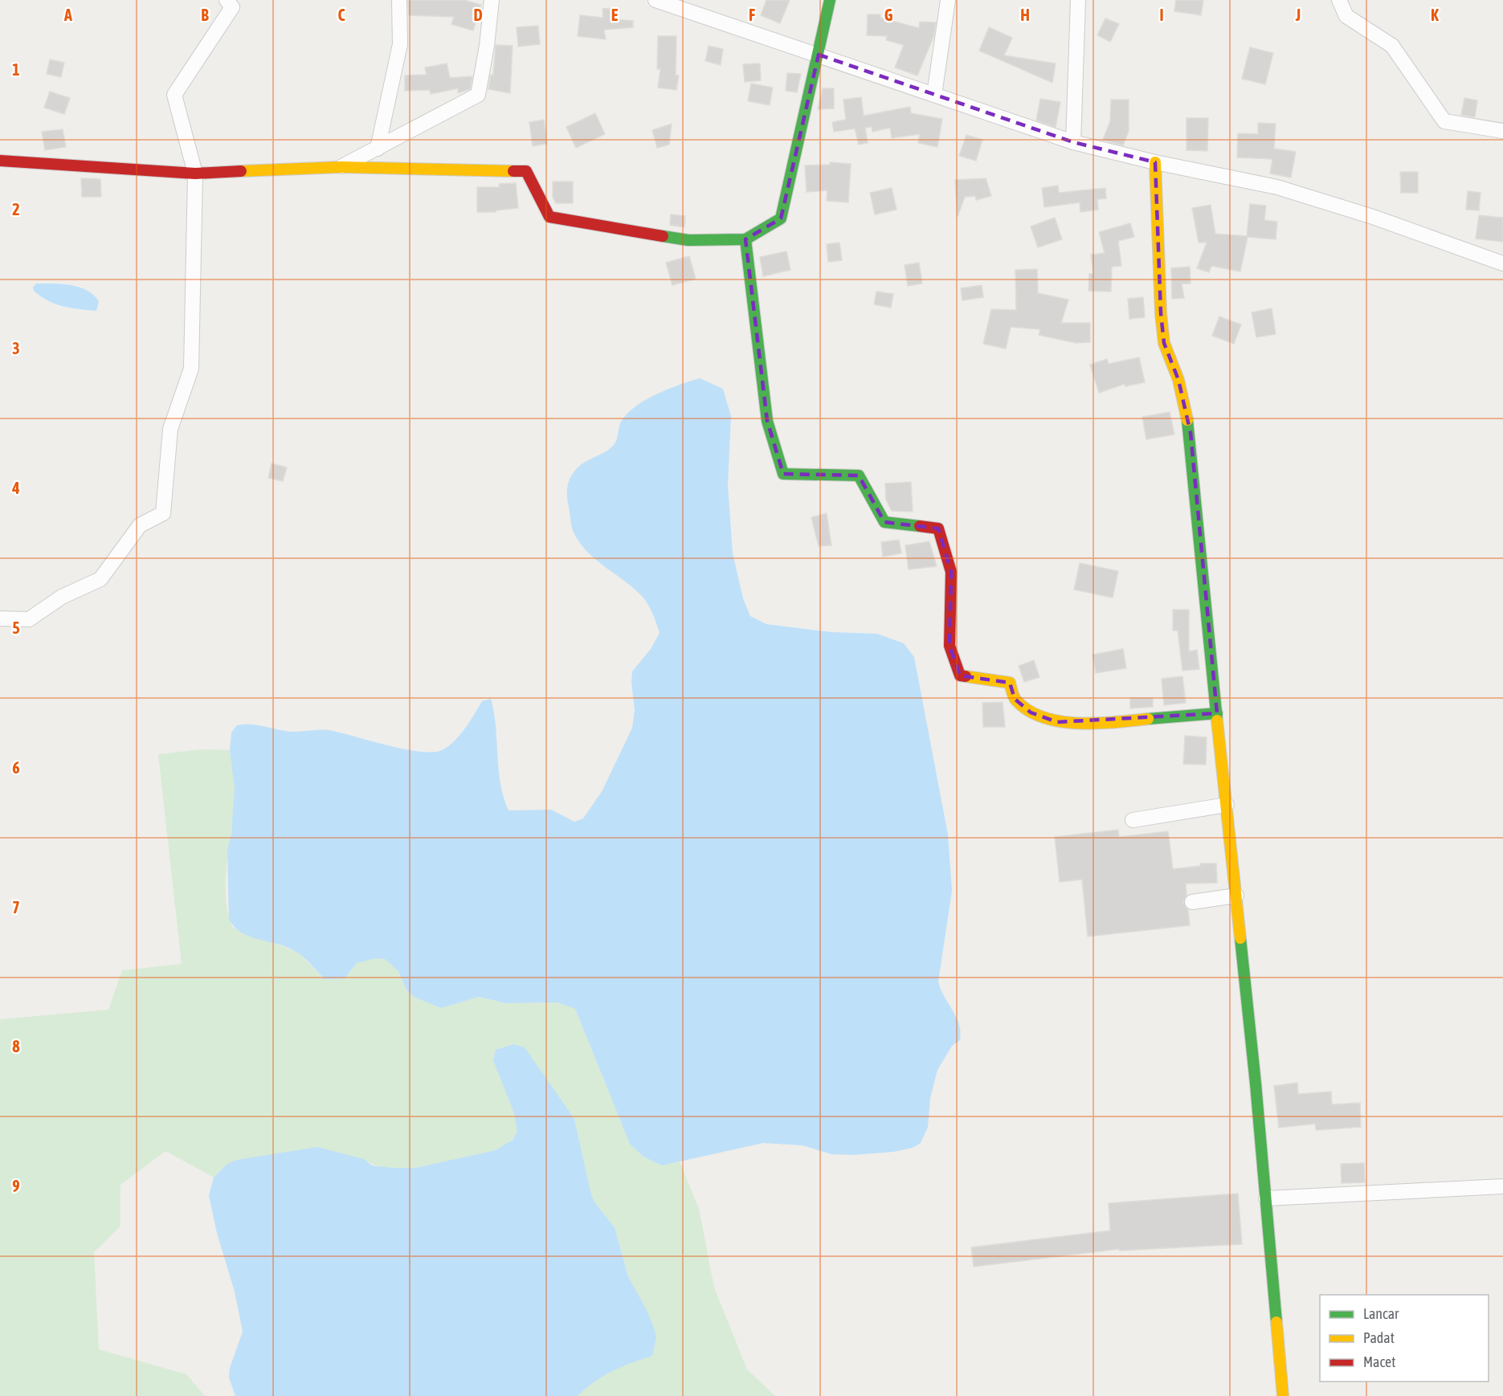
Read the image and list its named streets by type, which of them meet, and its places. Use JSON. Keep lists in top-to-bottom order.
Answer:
{
  "legend": ["Lancar", "Padat", "Macet"],
  "grid": {
    "columns": [
      "A",
      "B",
      "C",
      "D",
      "E",
      "F",
      "G",
      "H",
      "I",
      "J",
      "K"
    ],
    "rows": [
      "1",
      "2",
      "3",
      "4",
      "5",
      "6",
      "7",
      "8",
      "9"
    ]
  }
}
